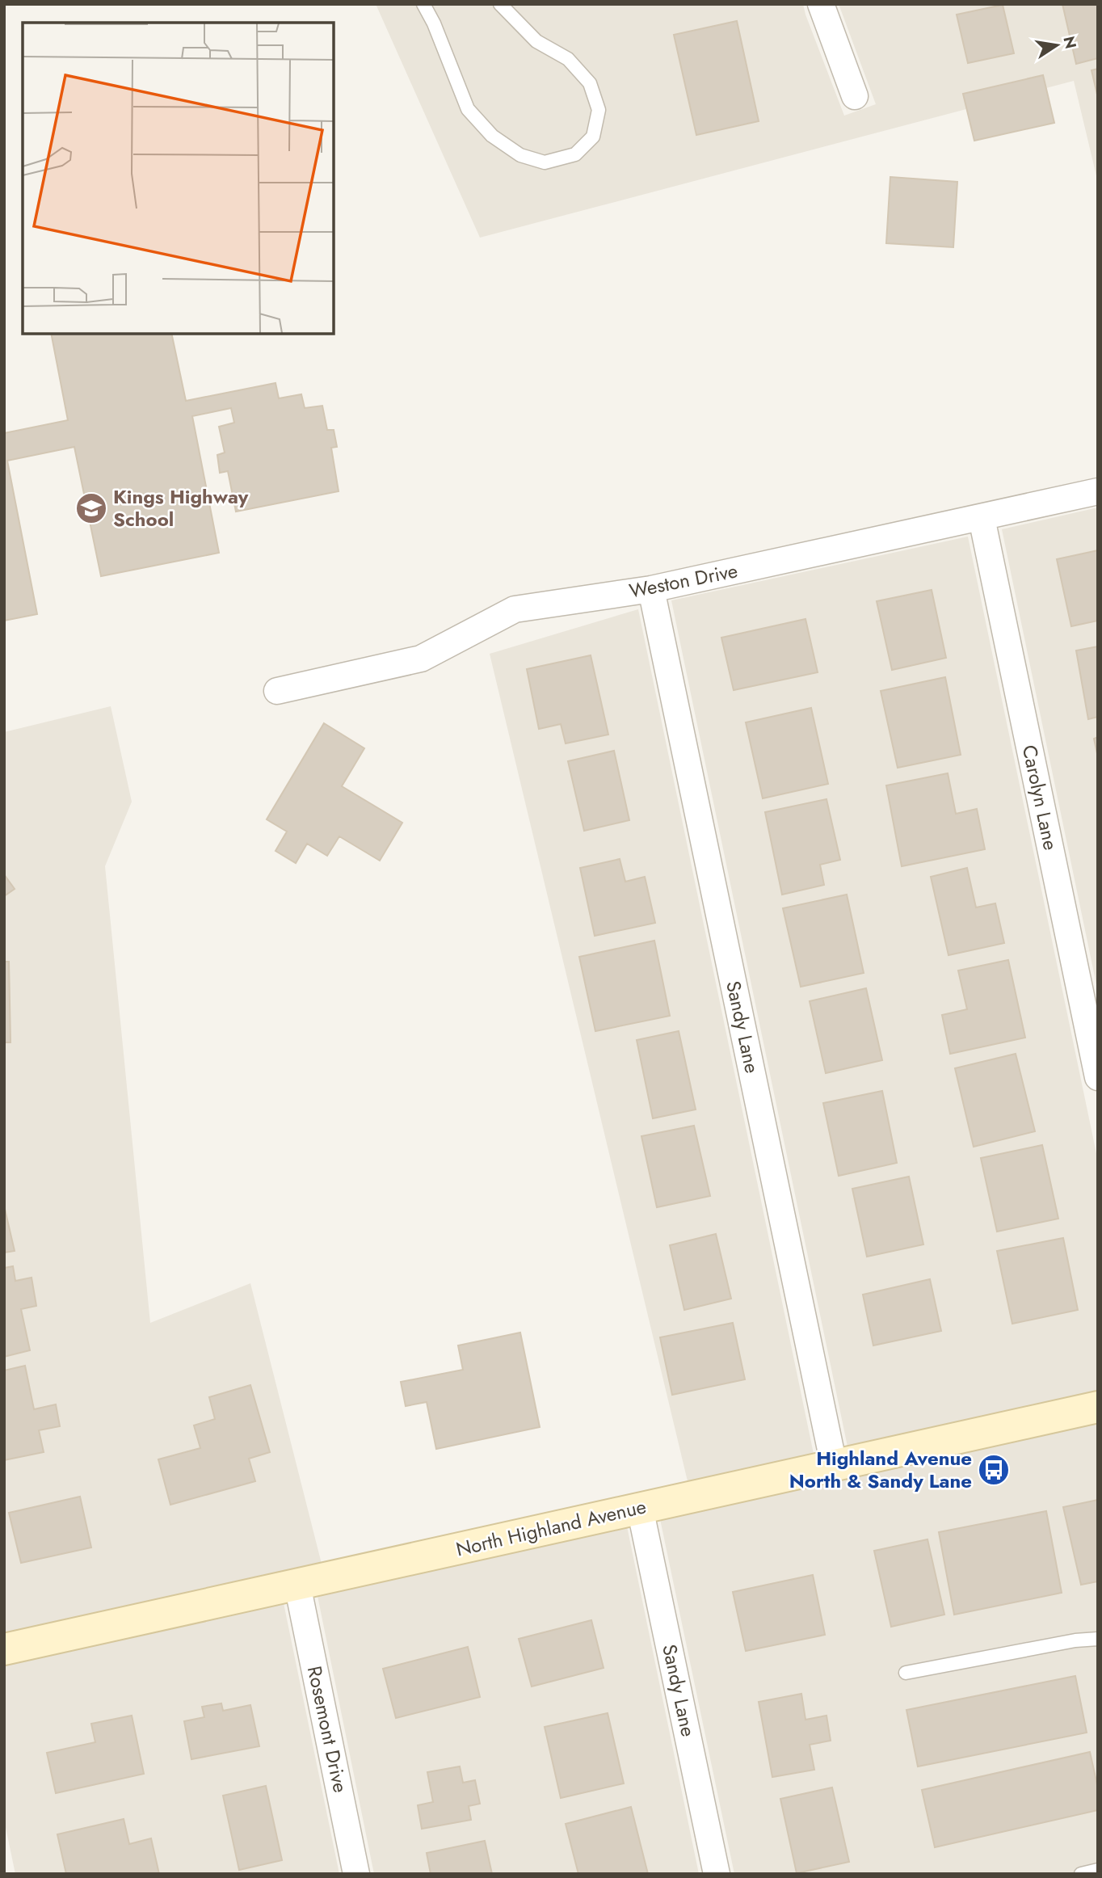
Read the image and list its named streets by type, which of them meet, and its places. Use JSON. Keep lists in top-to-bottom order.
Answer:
{
  "streets": {
    "street": [
      "Weston Drive",
      "Carolyn Lane",
      "Sandy Lane",
      "North Highland Avenue",
      "Rosemont Drive"
    ]
  },
  "crossings": [
    ["Weston Drive", "Carolyn Lane"],
    ["Weston Drive", "Sandy Lane"],
    ["Sandy Lane", "North Highland Avenue"],
    ["North Highland Avenue", "Rosemont Drive"]
  ],
  "places": {
    "school or university": ["Kings Highway School"],
    "bus stop": ["Highland Avenue North & Sandy Lane"]
  },
  "north": "right"
}
